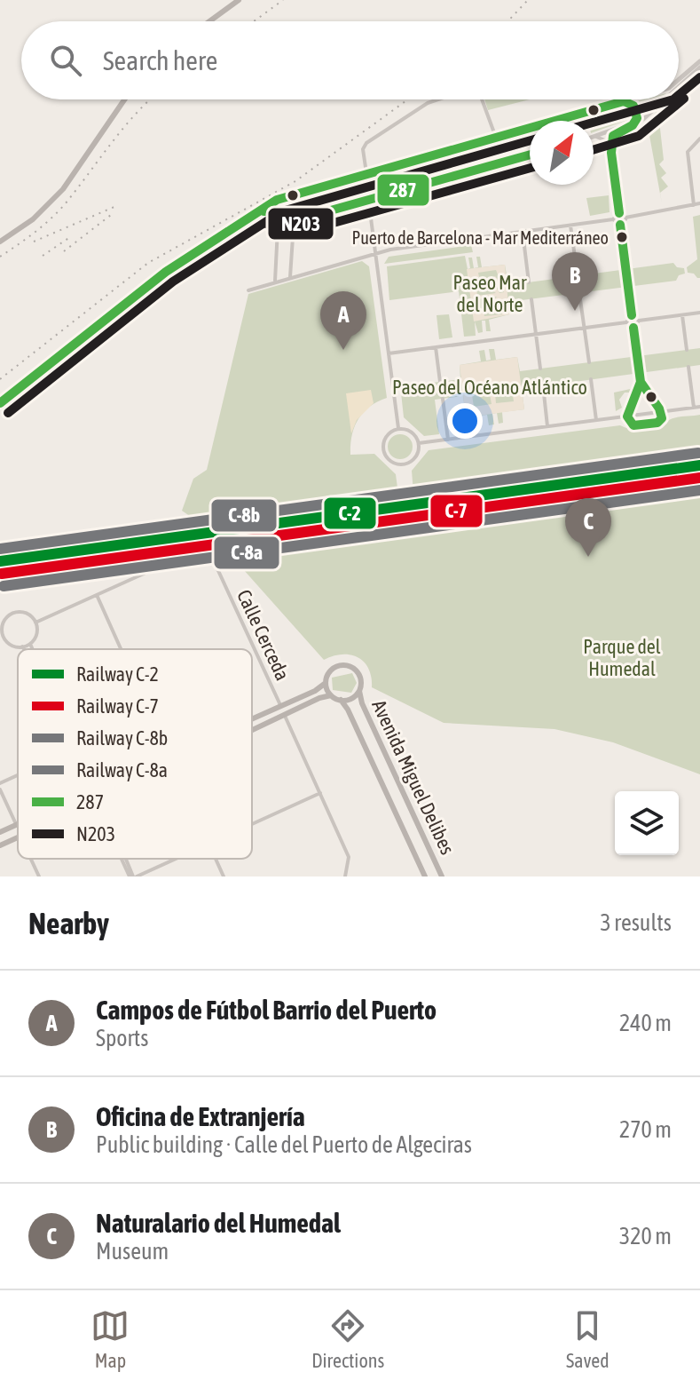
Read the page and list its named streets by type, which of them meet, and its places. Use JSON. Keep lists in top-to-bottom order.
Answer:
{
  "streets": {
    "main road": ["Avenida Miguel Delibes"],
    "street": ["Calle Cerceda"]
  },
  "parks": ["Paseo Mar del Norte", "Paseo del Océano Atlántico", "Parque del Humedal"],
  "places": ["Puerto de Barcelona - Mar Mediterráneo"],
  "lines": [
    "transit line N203",
    "transit line 287",
    "rail line C-8b",
    "rail line C-2",
    "rail line C-7",
    "rail line C-8a"
  ],
  "legend": [
    "Railway C-2",
    "Railway C-7",
    "Railway C-8b",
    "Railway C-8a",
    "287",
    "N203"
  ],
  "north": "top right",
  "page": {
    "search": "Search here",
    "pins": ["B", "A", "C"],
    "heading": ["Nearby", "3 results"],
    "list": [
      {
        "mark": "A",
        "name": "Campos de Fútbol Barrio del Puerto",
        "note": "Sports",
        "value": "240 m"
      },
      {
        "mark": "B",
        "name": "Oficina de Extranjería",
        "note": "Public building · Calle del Puerto de Algeciras",
        "value": "270 m"
      },
      {
        "mark": "C",
        "name": "Naturalario del Humedal",
        "note": "Museum",
        "value": "320 m"
      }
    ],
    "nav": ["Map", "Directions", "Saved"]
  }
}
